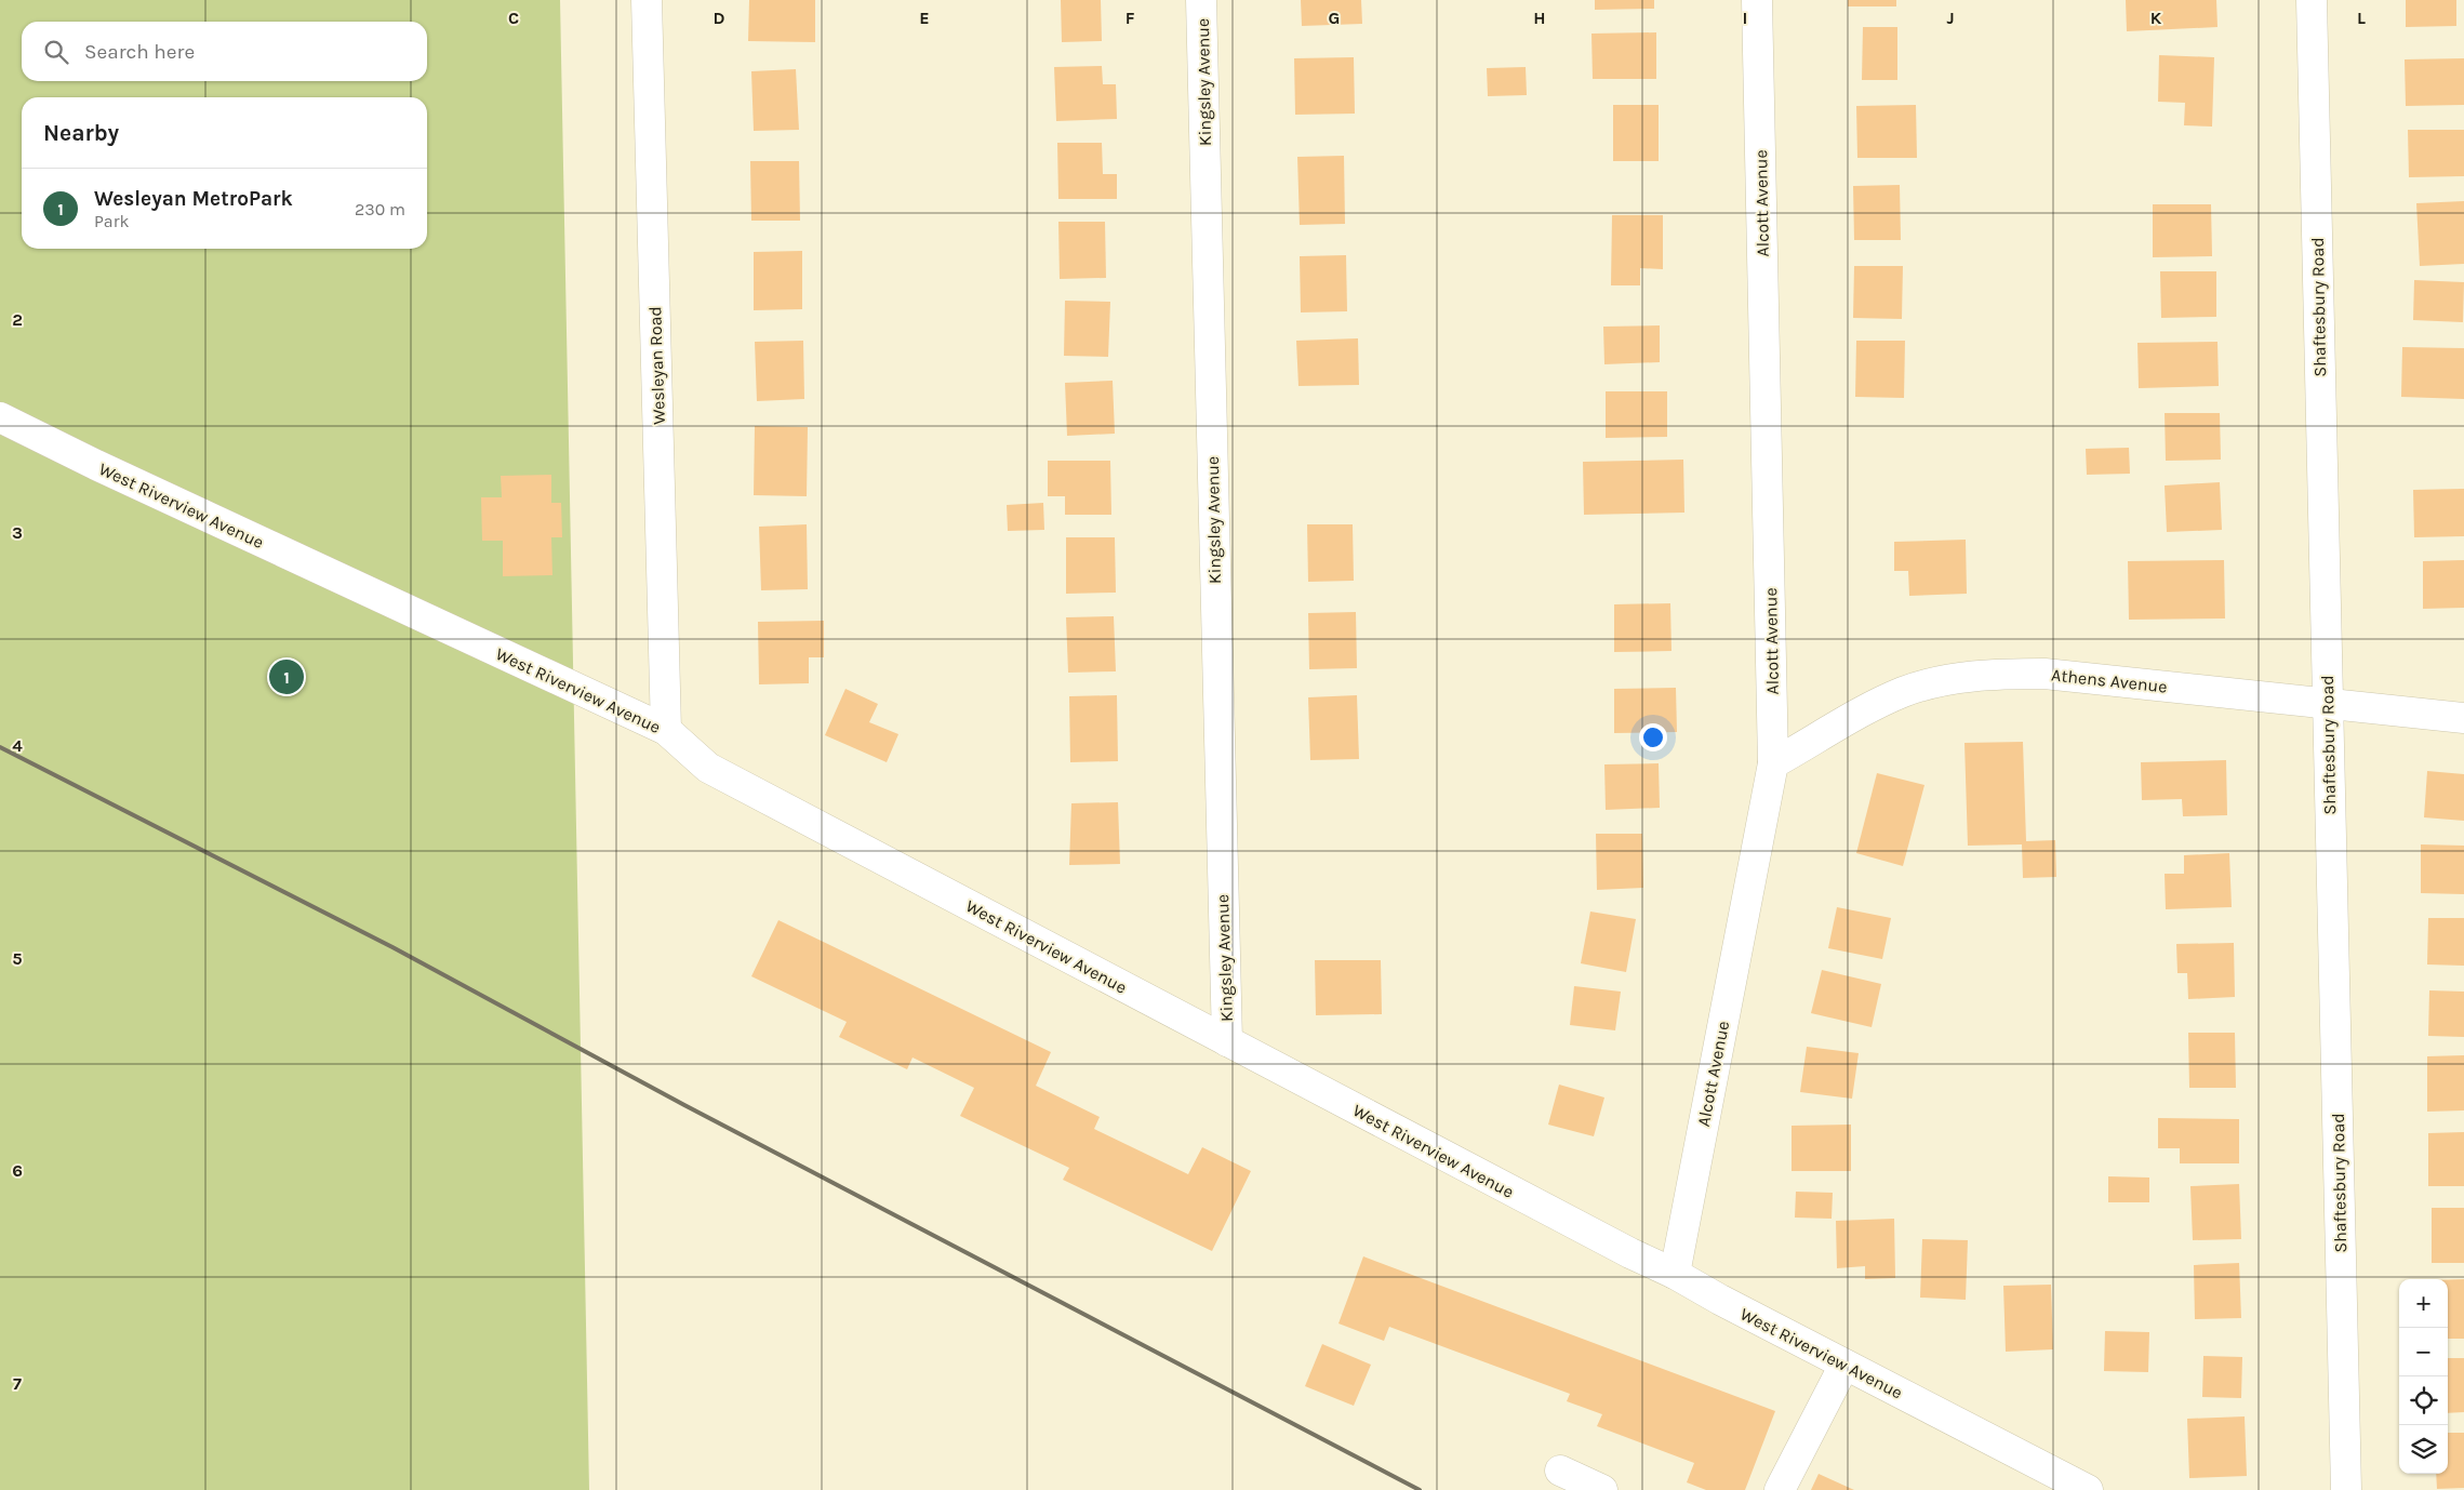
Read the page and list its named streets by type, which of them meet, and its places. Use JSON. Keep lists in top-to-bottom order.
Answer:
{
  "streets": {
    "street": [
      "Kingsley Avenue",
      "Alcott Avenue",
      "Shaftesbury Road",
      "Wesleyan Road",
      "West Riverview Avenue",
      "Athens Avenue"
    ]
  },
  "crossings": [
    ["Kingsley Avenue", "West Riverview Avenue"],
    ["Alcott Avenue", "West Riverview Avenue"],
    ["Alcott Avenue", "Athens Avenue"],
    ["Shaftesbury Road", "Athens Avenue"],
    ["Wesleyan Road", "West Riverview Avenue"]
  ],
  "page": {
    "search": "Search here",
    "heading": "Nearby",
    "list": [
      {
        "mark": "1",
        "name": "Wesleyan MetroPark",
        "note": "Park",
        "value": "230 m"
      }
    ],
    "pins": "1",
    "map_buttons": ["+", "−"]
  },
  "grid": {
    "columns": [
      "C",
      "D",
      "E",
      "F",
      "G",
      "H",
      "I",
      "J",
      "K",
      "L"
    ],
    "rows": [
      "2",
      "3",
      "4",
      "5",
      "6",
      "7"
    ]
  }
}
